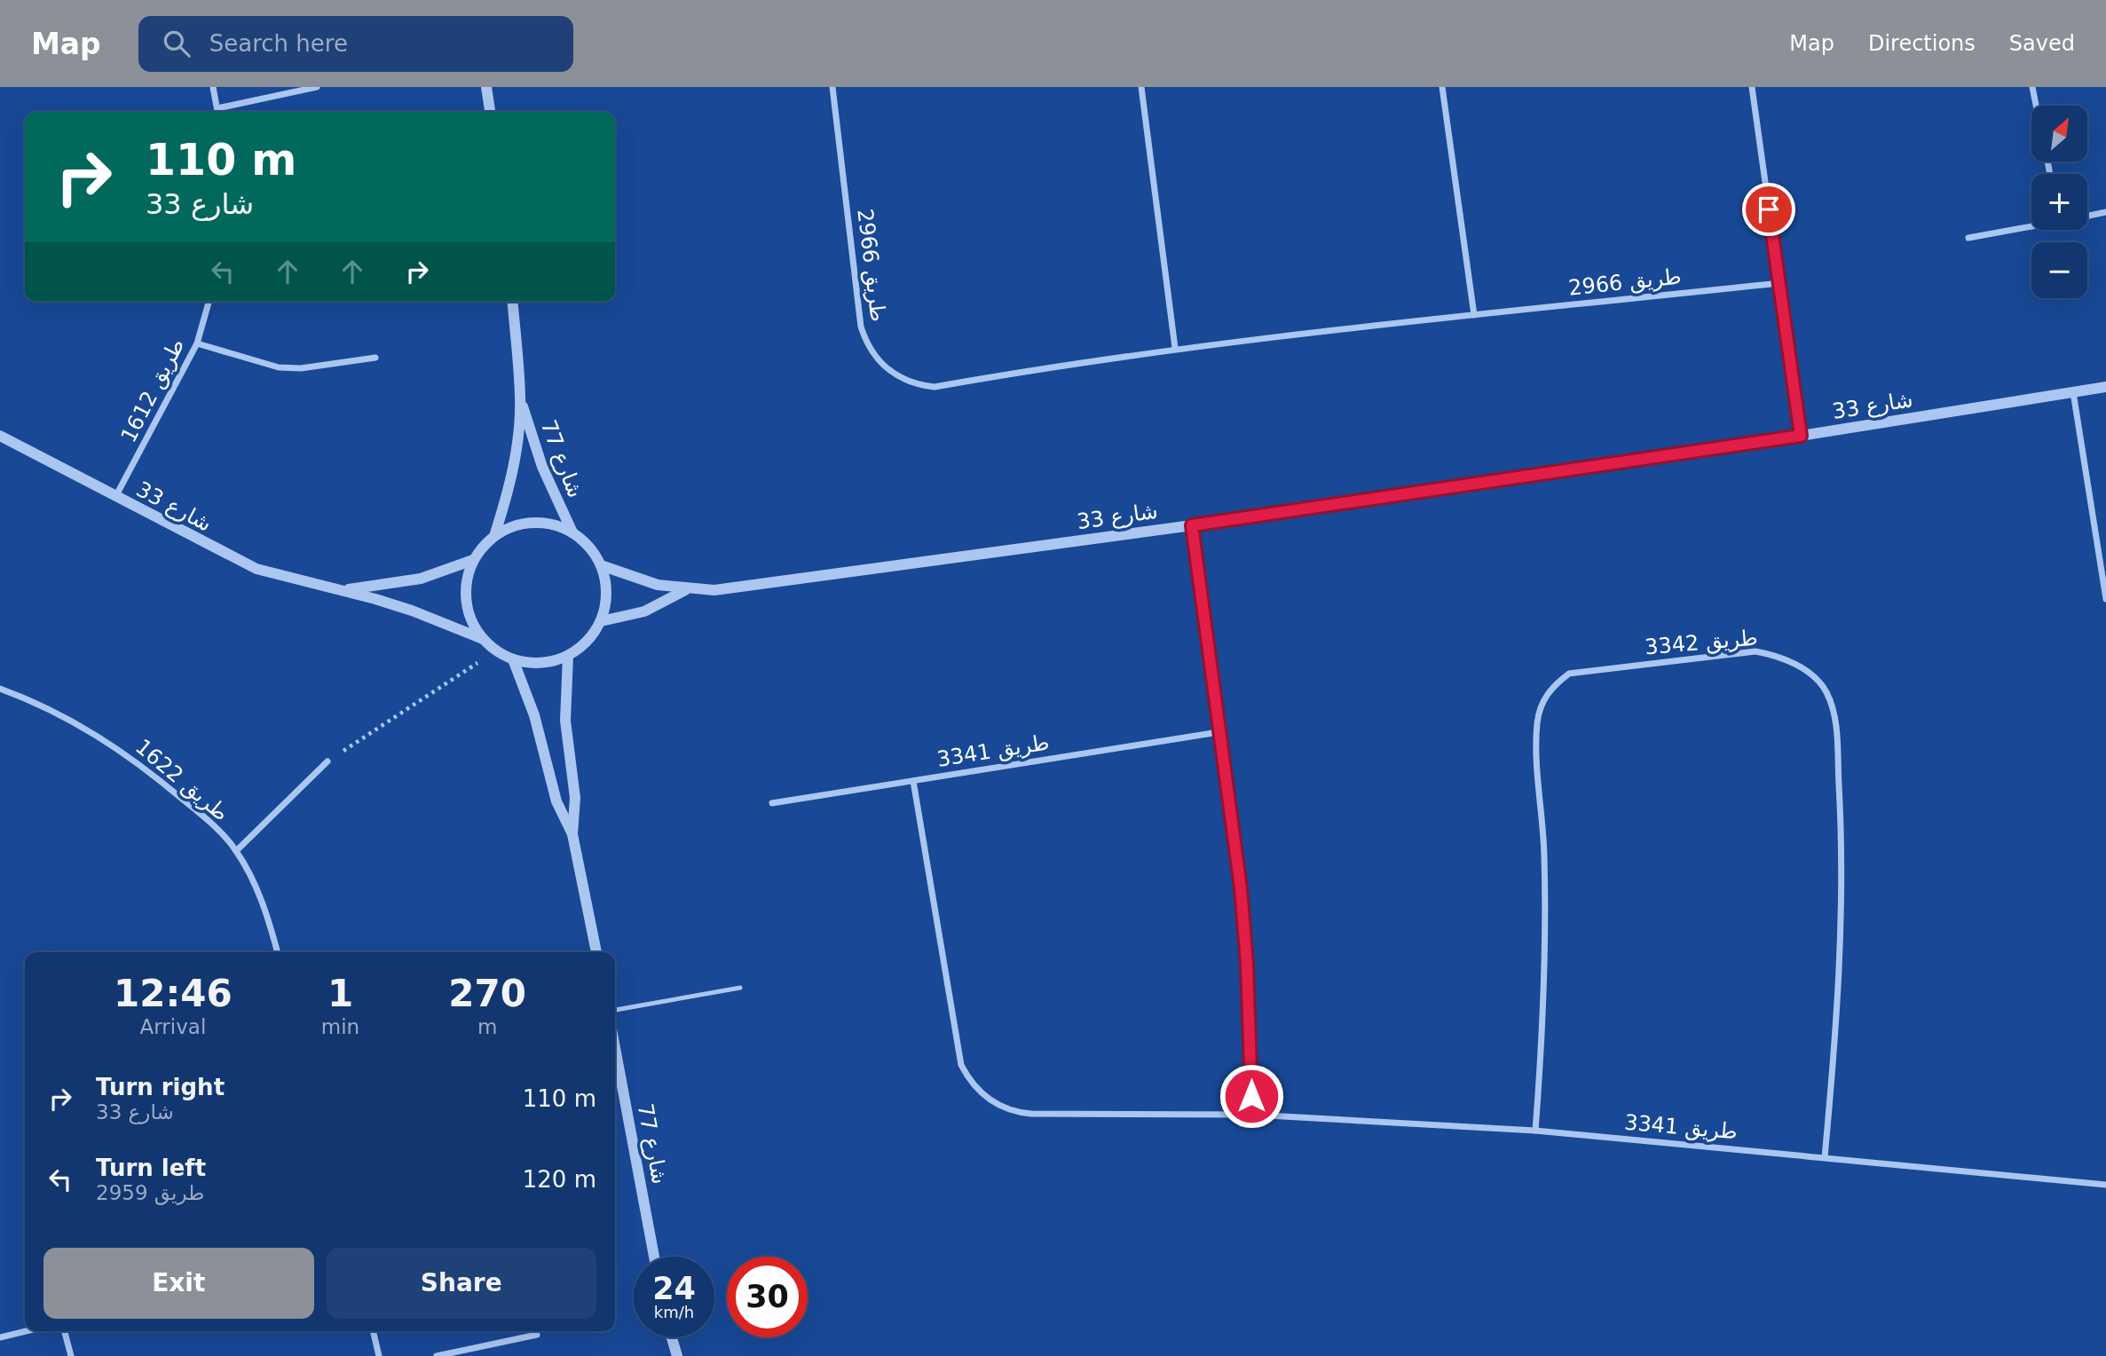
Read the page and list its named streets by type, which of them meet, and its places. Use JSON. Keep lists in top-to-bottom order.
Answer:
{
  "streets": {
    "street": [
      "طريق 2966",
      "طريق 1612",
      "شارع 33",
      "شارع 77",
      "طريق 3342",
      "طريق 3341",
      "طريق 1622"
    ]
  },
  "crossings": [
    ["طريق 1612", "شارع 33"],
    ["شارع 33", "شارع 77"],
    ["طريق 3342", "طريق 3341"]
  ],
  "north": "top right",
  "page": {
    "header": "Map",
    "search": "Search here",
    "nav": ["Map", "Directions", "Saved"],
    "map_buttons": ["+", "−"],
    "turn": ["110 m", "شارع 33"],
    "eta": [
      "12:46",
      "Arrival",
      "1",
      "min",
      "270",
      "m"
    ],
    "list": [
      {
        "name": "Turn right",
        "note": "شارع 33",
        "value": "110 m"
      },
      {
        "name": "Turn left",
        "note": "طريق 2959",
        "value": "120 m"
      }
    ],
    "buttons": ["Exit", "Share"],
    "speed": "24 km/h",
    "limit": "30"
  }
}
